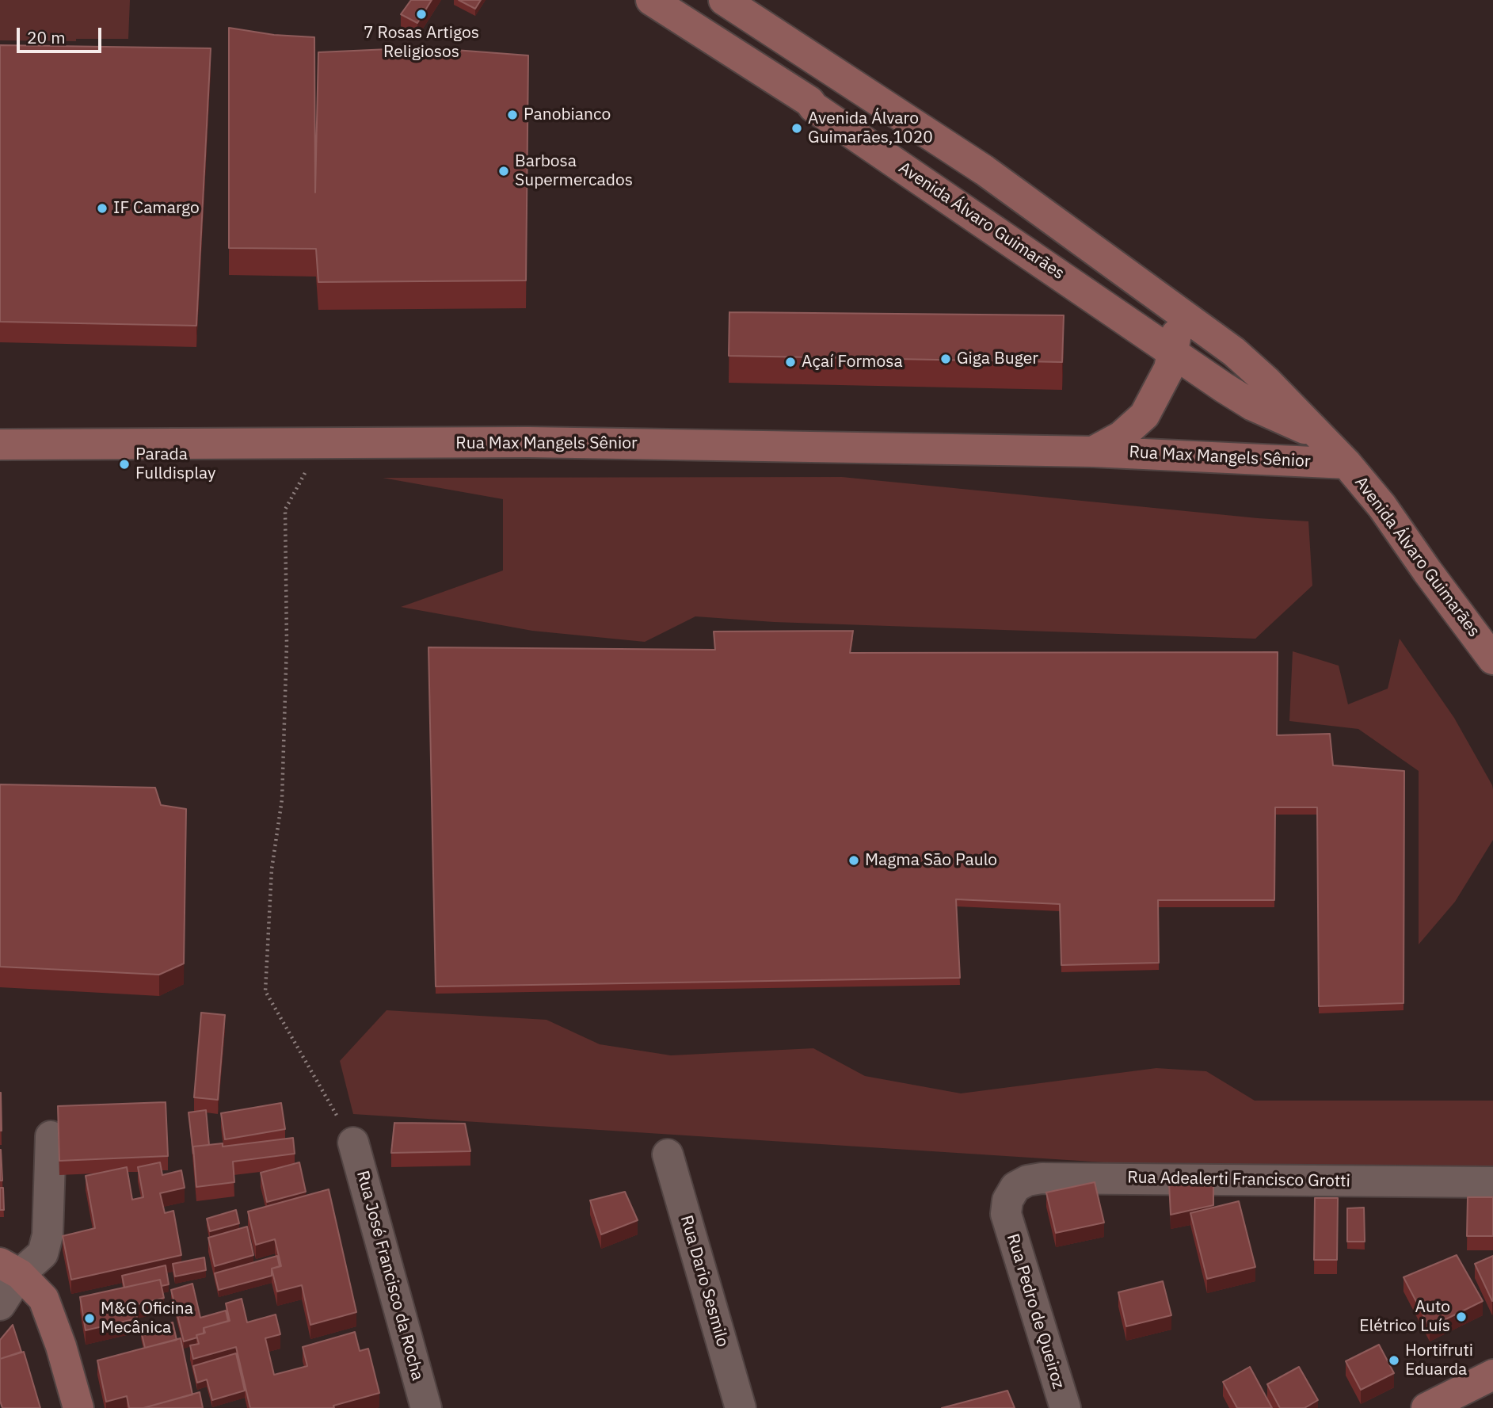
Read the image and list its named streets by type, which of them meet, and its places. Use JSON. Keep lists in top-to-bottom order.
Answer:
{
  "streets": {
    "street": [
      "Avenida Álvaro Guimarães",
      "Rua Max Mangels Sênior",
      "Rua Adealerti Francisco Grotti",
      "Rua José Francisco da Rocha",
      "Rua Dario Sesmilo",
      "Rua Pedro de Queiroz"
    ]
  },
  "crossings": [
    ["Avenida Álvaro Guimarães", "Rua Max Mangels Sênior"],
    ["Rua Adealerti Francisco Grotti", "Rua Pedro de Queiroz"]
  ],
  "places": [
    "7 Rosas Artigos Religiosos",
    "Panobianco",
    "Avenida Álvaro Guimarães,1020",
    "Barbosa Supermercados",
    "IF Camargo",
    "Giga Buger",
    "Açaí Formosa",
    "Parada Fulldisplay",
    "Magma São Paulo",
    "Auto Elétrico Luís",
    "M&G Oficina Mecânica",
    "Hortifruti Eduarda"
  ],
  "scale_bar": "20 m"
}
